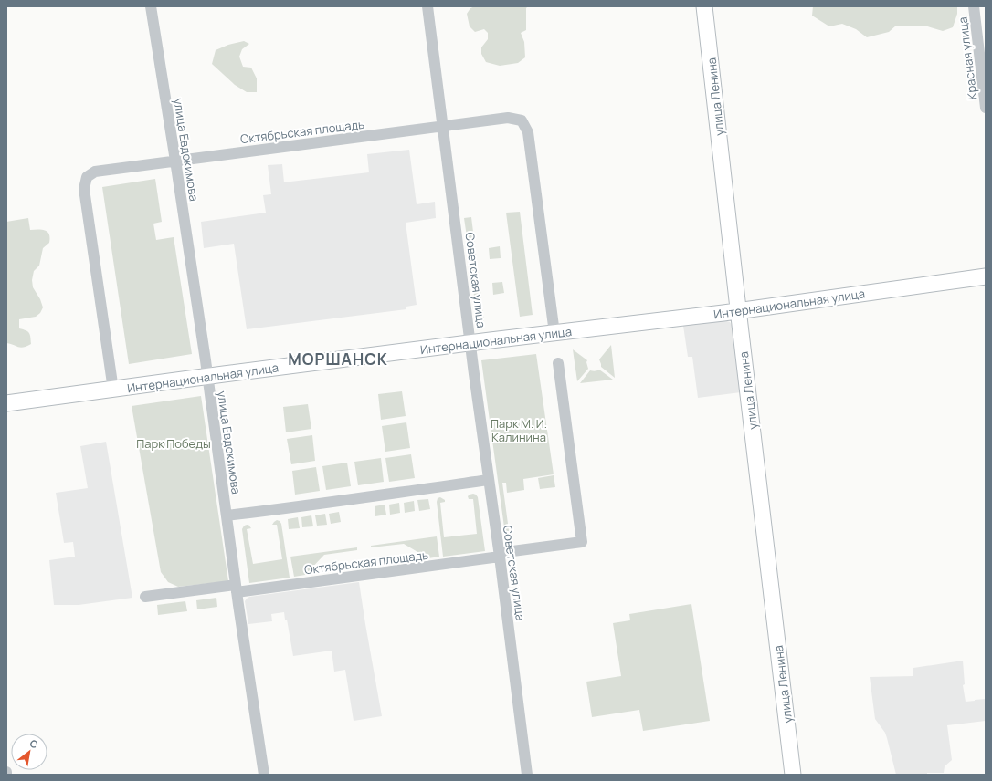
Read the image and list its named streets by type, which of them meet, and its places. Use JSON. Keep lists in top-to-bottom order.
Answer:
{
  "streets": {
    "street": [
      "Красная улица",
      "улица Ленина",
      "Октябрьская площадь",
      "улица Евдокимова",
      "Советская улица",
      "Интернациональная улица"
    ]
  },
  "crossings": [
    ["улица Ленина", "Интернациональная улица"],
    ["Октябрьская площадь", "улица Евдокимова"],
    ["Октябрьская площадь", "Советская улица"],
    ["Октябрьская площадь", "Интернациональная улица"],
    ["улица Евдокимова", "Интернациональная улица"],
    ["Советская улица", "Интернациональная улица"]
  ],
  "districts": ["МОРШАНСК"],
  "parks": ["Парк М. И. Калинина", "Парк Победы"],
  "north": "top right"
}
